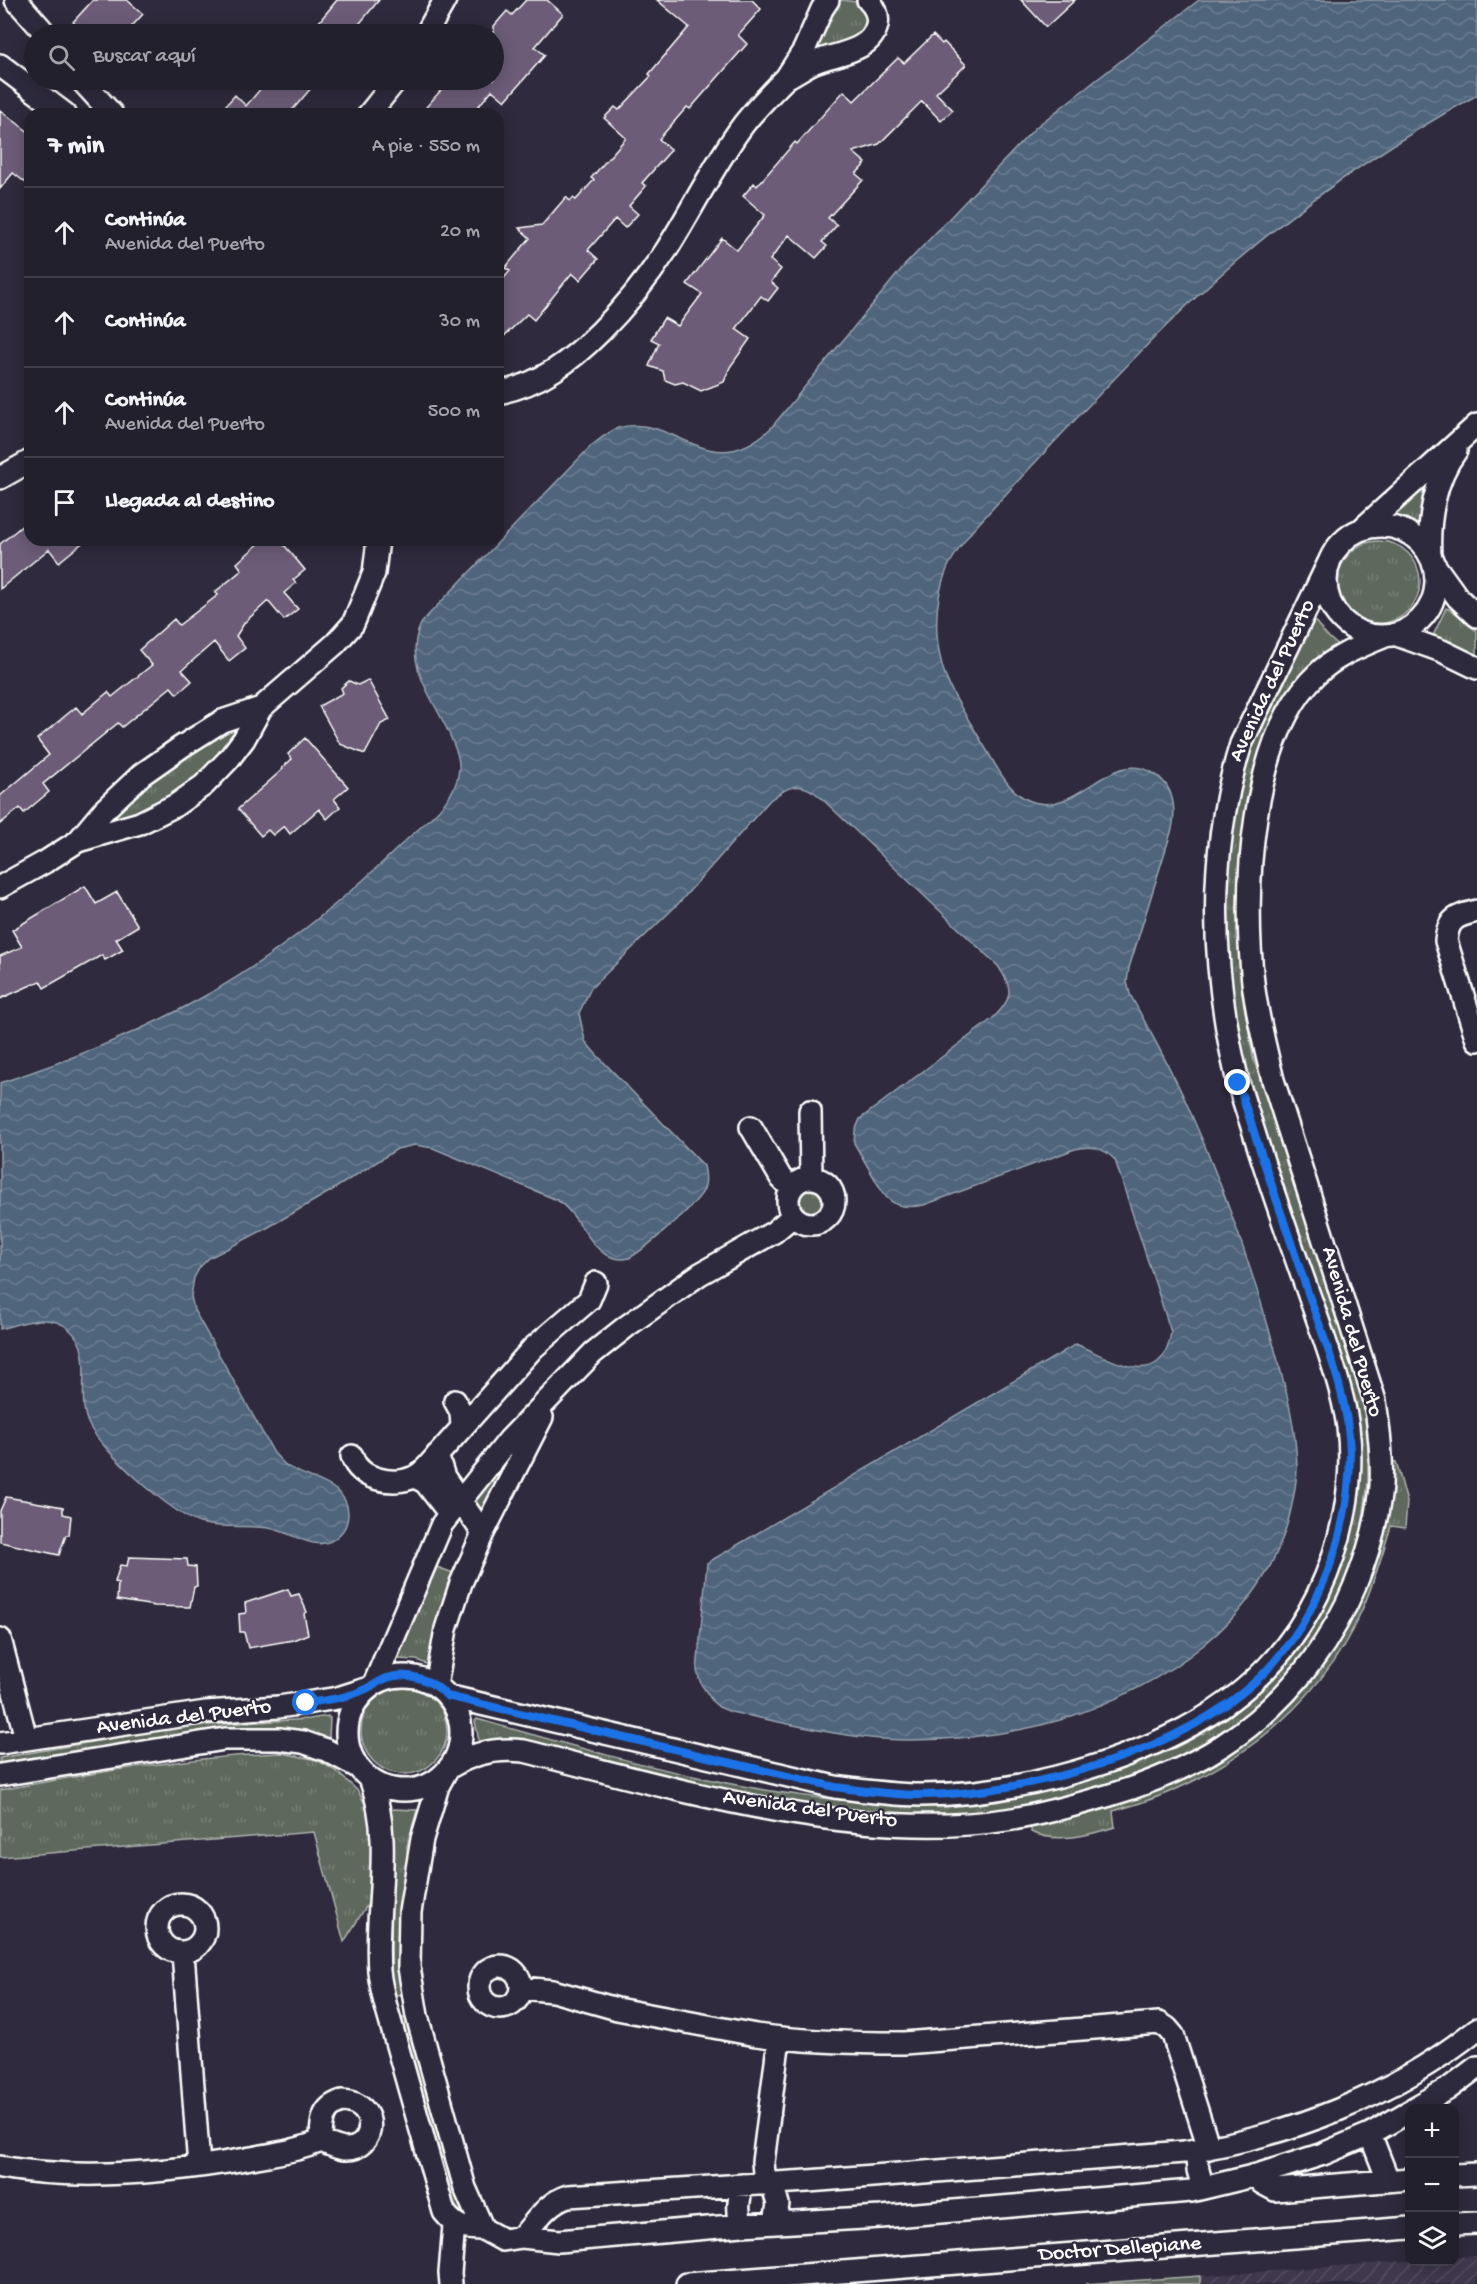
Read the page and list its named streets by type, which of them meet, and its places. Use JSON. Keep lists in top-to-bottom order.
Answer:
{
  "streets": {
    "street": ["Avenida del Puerto", "Doctor Dellepiane"]
  },
  "page": {
    "search": "Buscar aquí",
    "heading": ["7 min", "A pie · 550 m"],
    "list": [
      ["Continúa", "Avenida del Puerto", "20 m"],
      ["Continúa", "30 m"],
      ["Continúa", "Avenida del Puerto", "500 m"],
      "Llegada al destino"
    ],
    "map_buttons": ["+", "−"]
  }
}
